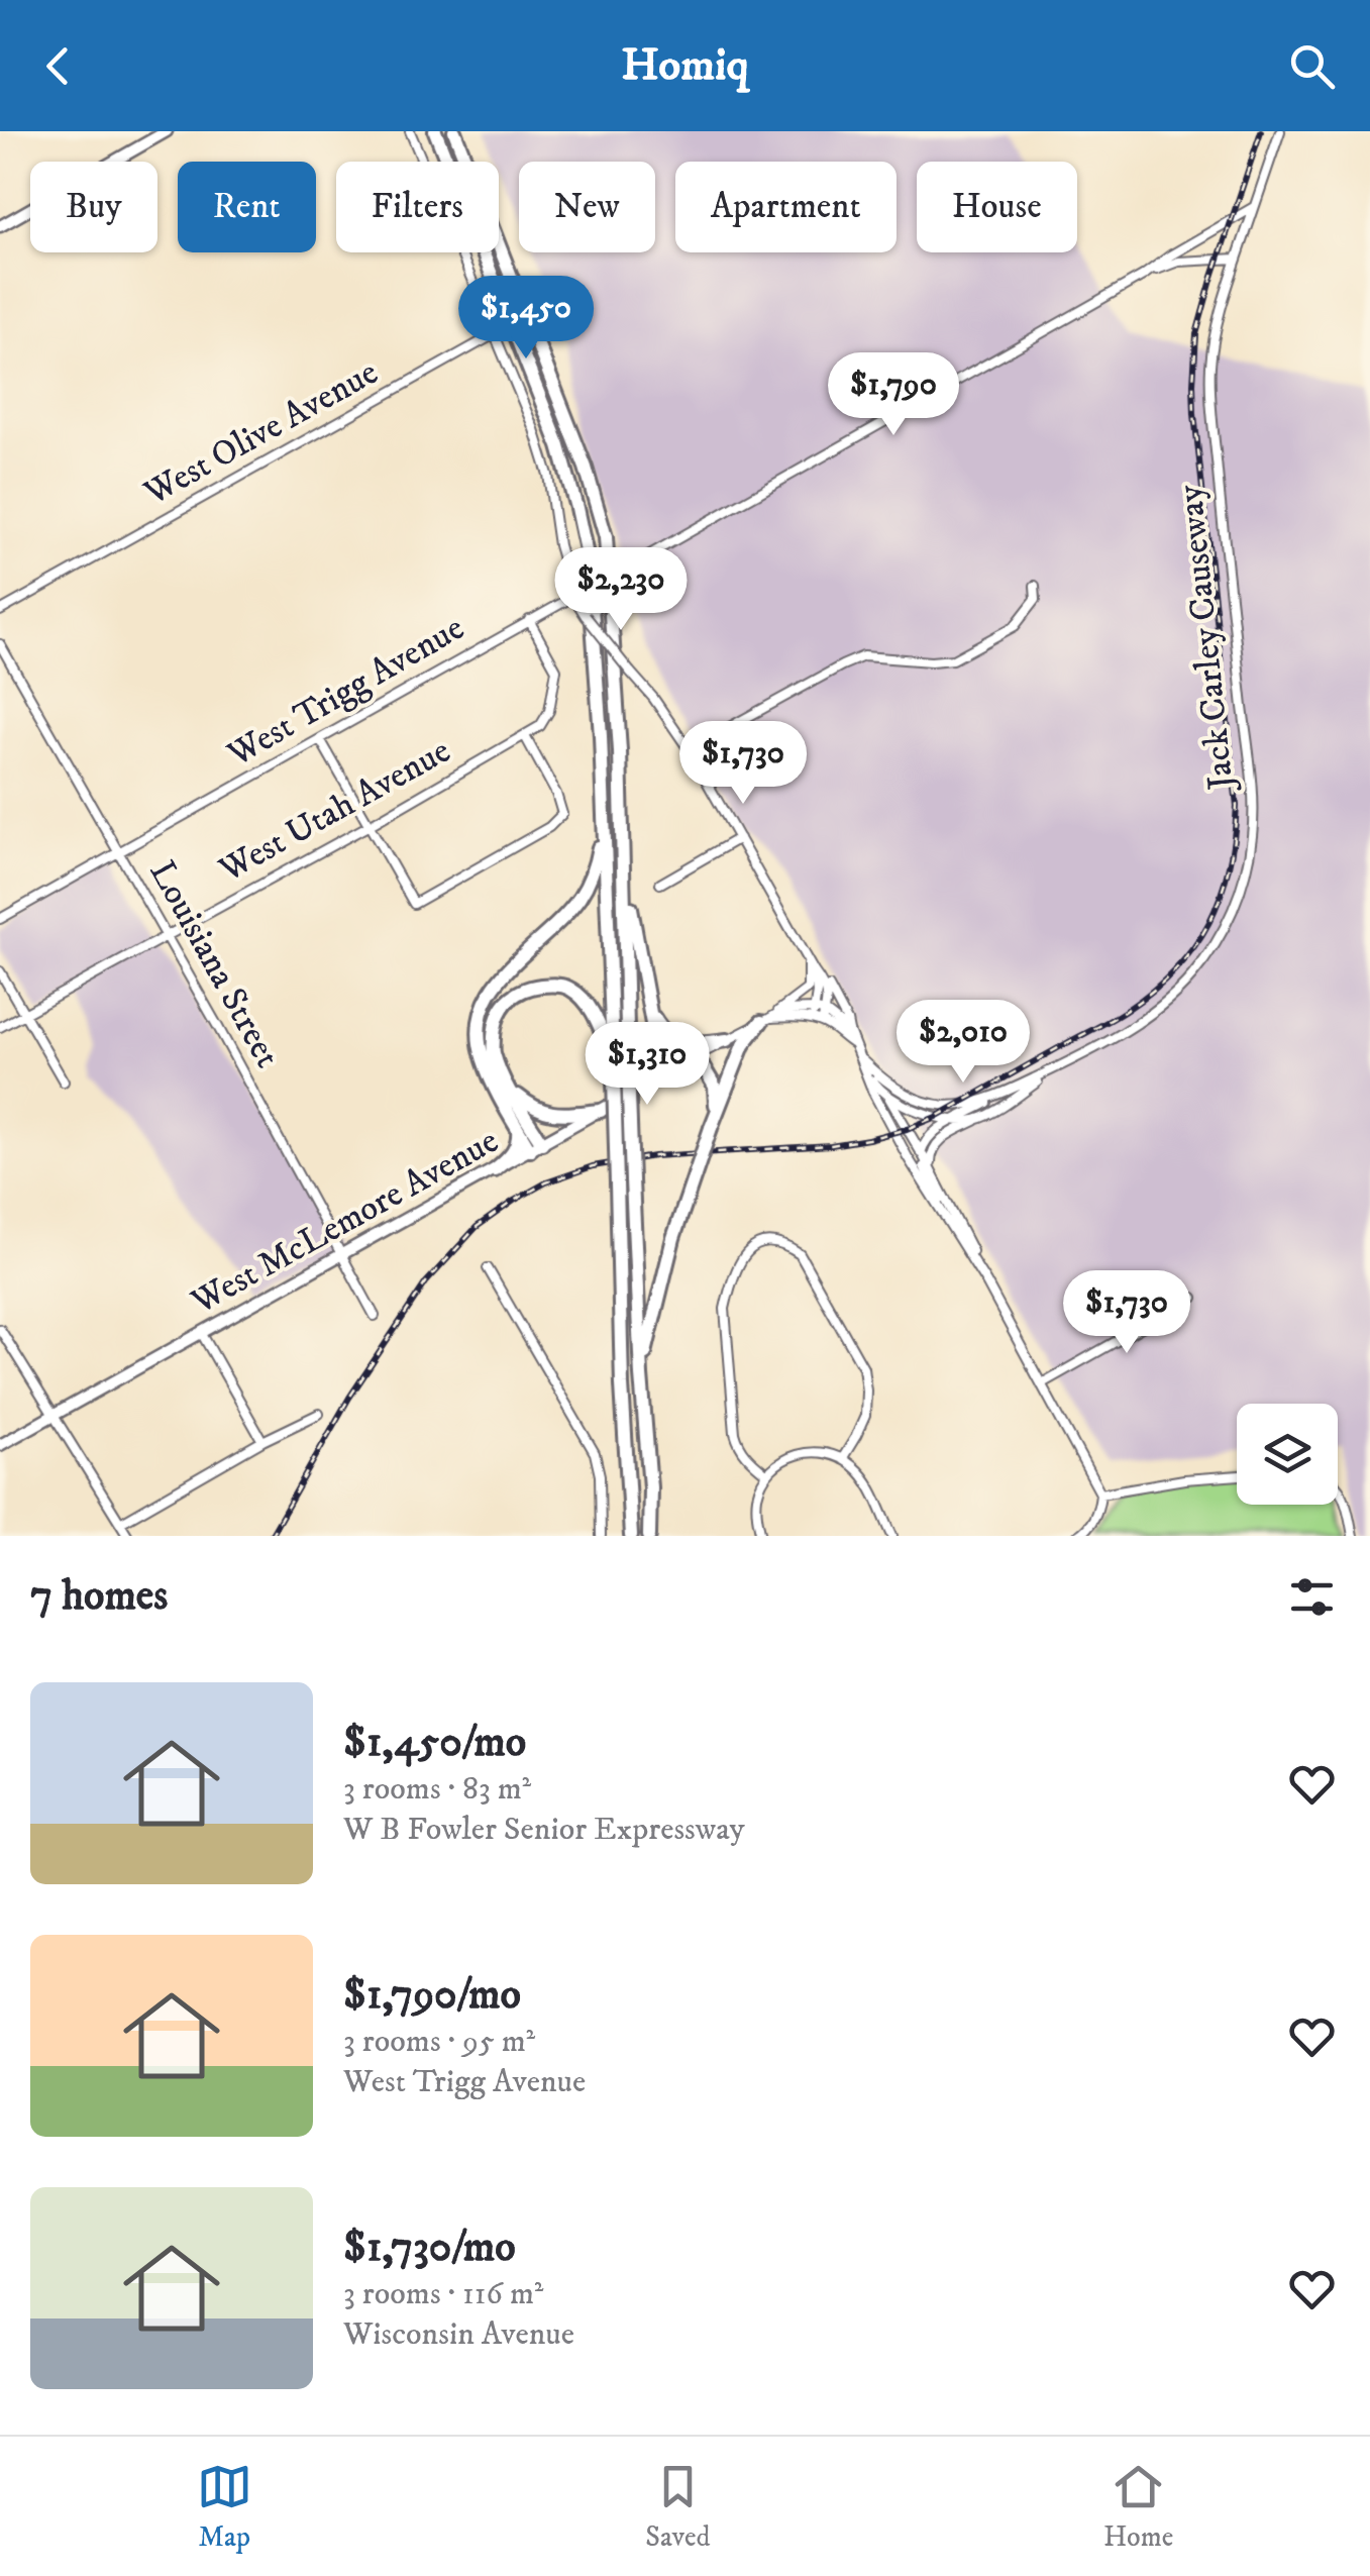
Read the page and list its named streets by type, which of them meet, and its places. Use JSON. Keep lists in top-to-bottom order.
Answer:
{
  "streets": {
    "main road": ["West McLemore Avenue"],
    "street": [
      "West Olive Avenue",
      "Jack Carley Causeway",
      "West Trigg Avenue",
      "West Utah Avenue",
      "Louisiana Street"
    ]
  },
  "crossings": [
    ["West Trigg Avenue", "West Utah Avenue"],
    ["West Trigg Avenue", "Louisiana Street"],
    ["West Utah Avenue", "Louisiana Street"],
    ["Louisiana Street", "West McLemore Avenue"]
  ],
  "page": {
    "header": "Homiq",
    "chip": [
      "Buy",
      "Rent",
      "Filters",
      "New",
      "Apartment",
      "House"
    ],
    "price": [
      "$1,450",
      "$1,790",
      "$2,230",
      "$1,730",
      "$2,010",
      "$1,310",
      "$1,730"
    ],
    "heading": "7 homes",
    "list": [
      {
        "name": "$1,450/mo",
        "note": "3 rooms · 83 m² · W B Fowler Senior Expressway"
      },
      {
        "name": "$1,790/mo",
        "note": "3 rooms · 95 m² · West Trigg Avenue"
      },
      {
        "name": "$1,730/mo",
        "note": "3 rooms · 116 m² · Wisconsin Avenue"
      }
    ],
    "tabs": ["Map", "Saved", "Home"]
  }
}
